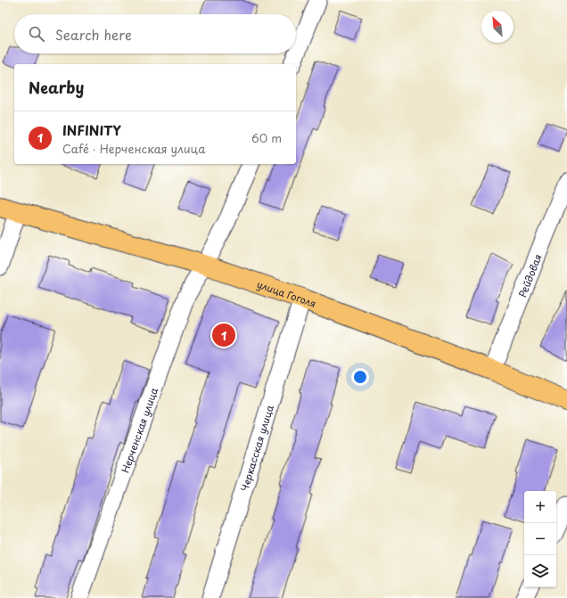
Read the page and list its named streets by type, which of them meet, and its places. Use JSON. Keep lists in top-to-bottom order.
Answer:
{
  "streets": {
    "highway": ["улица Гоголя"],
    "street": ["Рейдовая", "Нерченская улица", "Черкасская улица"]
  },
  "crossings": [
    ["Рейдовая", "улица Гоголя"],
    ["улица Гоголя", "Нерченская улица"],
    ["улица Гоголя", "Черкасская улица"]
  ],
  "north": "top left",
  "page": {
    "search": "Search here",
    "heading": "Nearby",
    "list": [
      {
        "mark": "1",
        "name": "INFINITY",
        "note": "Café · Нерченская улица",
        "value": "60 m"
      }
    ],
    "pins": "1",
    "map_buttons": ["+", "−"]
  }
}
